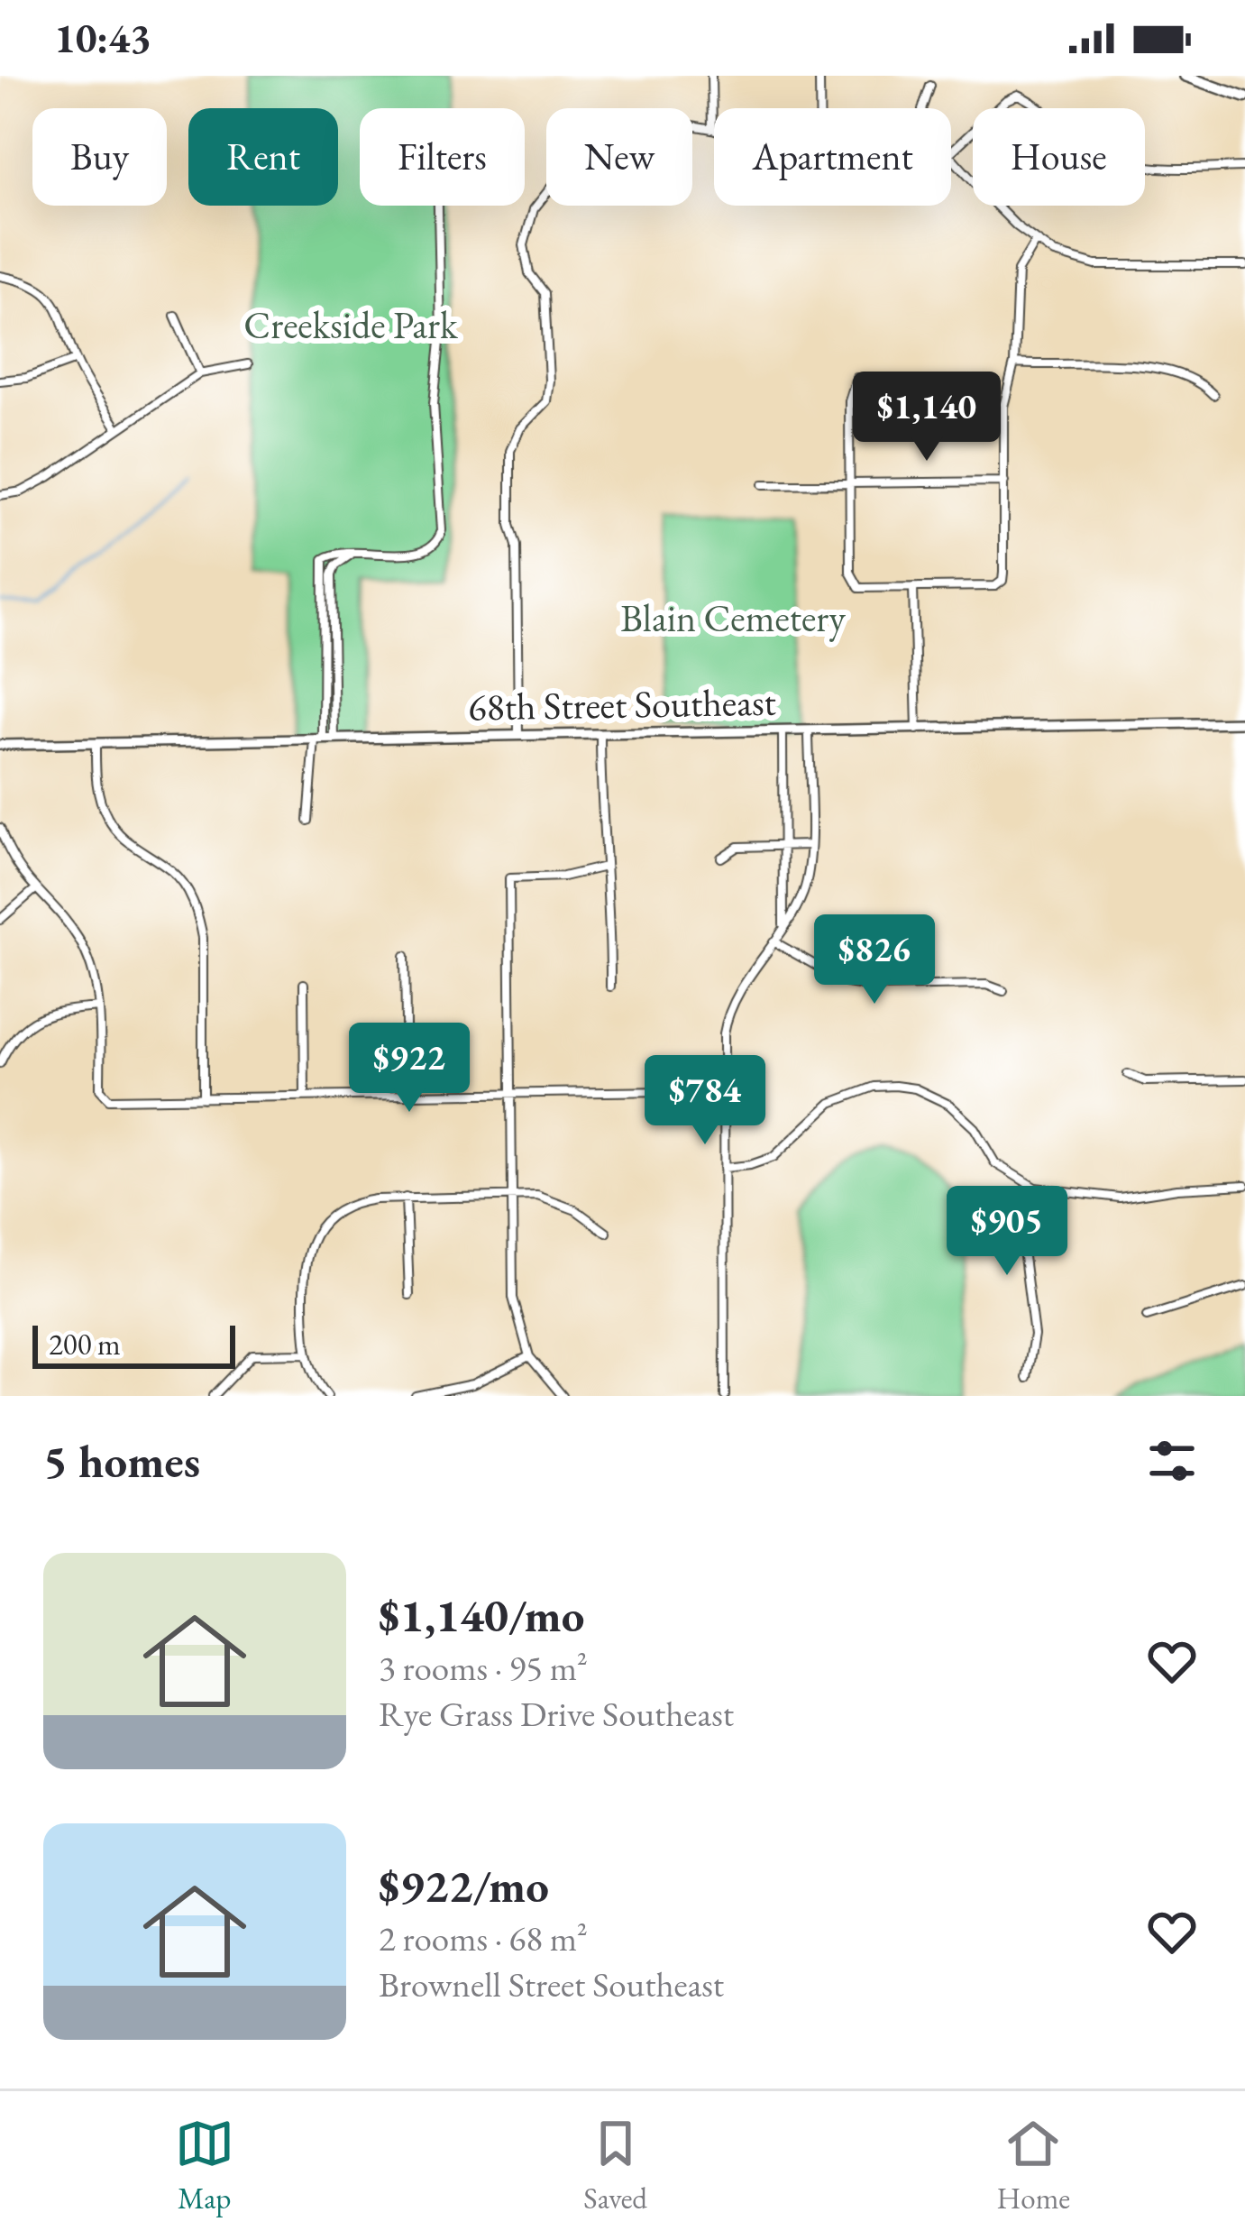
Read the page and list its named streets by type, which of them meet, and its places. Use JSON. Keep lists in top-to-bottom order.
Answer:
{
  "streets": {
    "main road": ["68th Street Southeast"]
  },
  "parks": ["Creekside Park", "Blain Cemetery"],
  "scale_bar": "200 m",
  "page": {
    "status": "10:43",
    "chip": [
      "Buy",
      "Rent",
      "Filters",
      "New",
      "Apartment",
      "House"
    ],
    "price": [
      "$1,140",
      "$826",
      "$922",
      "$784",
      "$905"
    ],
    "scale": "200 m",
    "heading": "5 homes",
    "list": [
      {
        "name": "$1,140/mo",
        "note": "3 rooms · 95 m² · Rye Grass Drive Southeast"
      },
      {
        "name": "$922/mo",
        "note": "2 rooms · 68 m² · Brownell Street Southeast"
      }
    ],
    "tabs": ["Map", "Saved", "Home"]
  }
}
